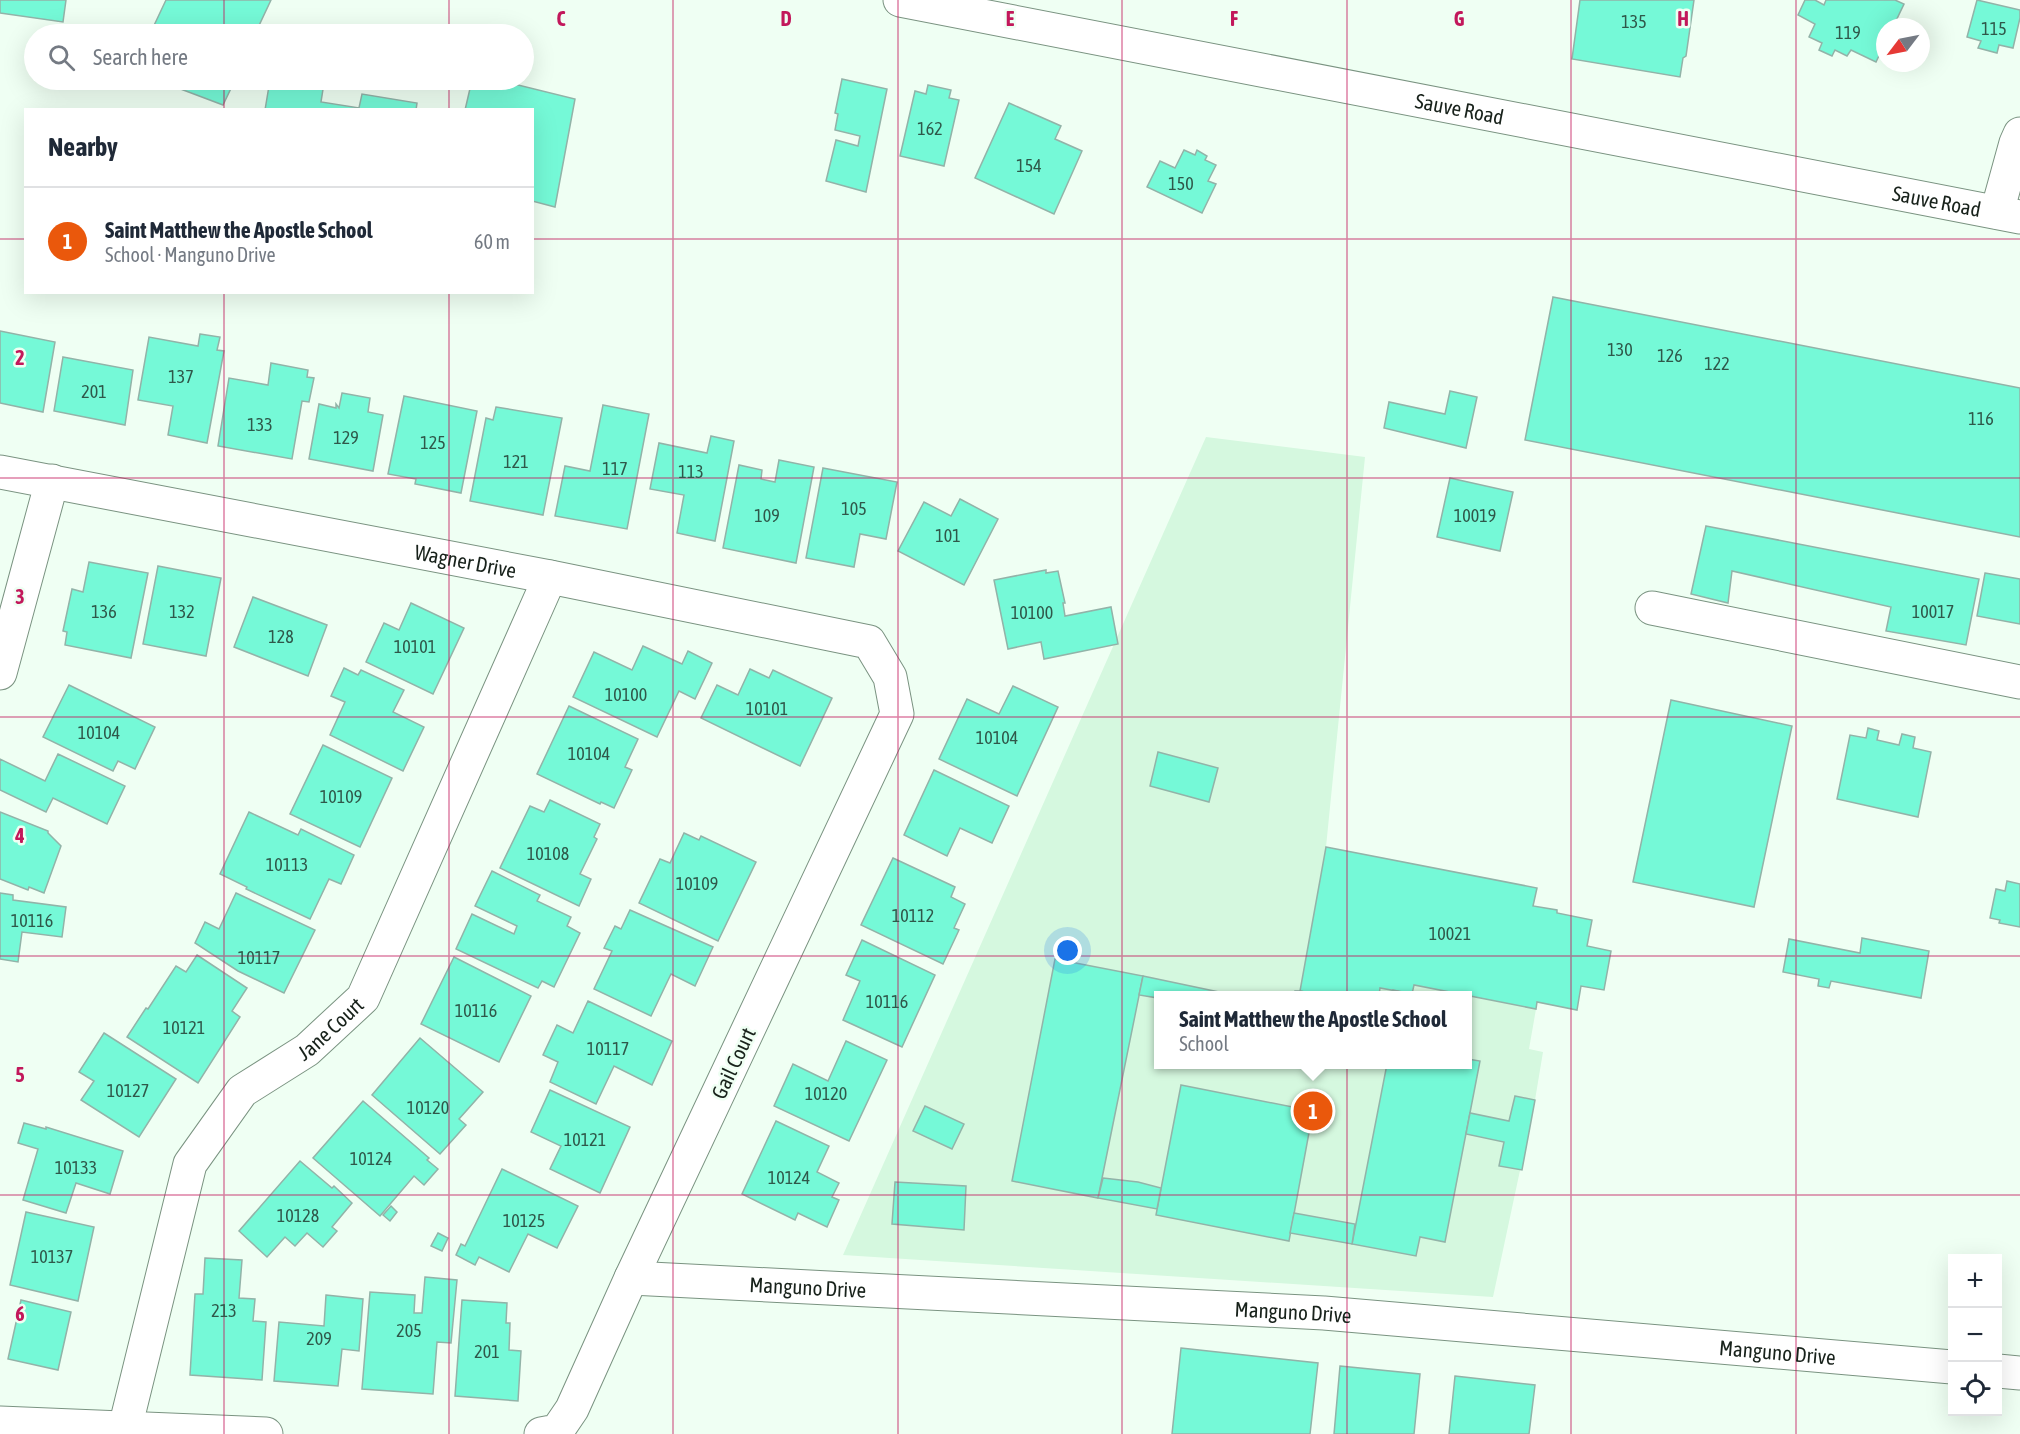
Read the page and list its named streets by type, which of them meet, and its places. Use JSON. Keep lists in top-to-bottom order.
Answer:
{
  "streets": {
    "street": [
      "Sauve Road",
      "Wagner Drive",
      "Jane Court",
      "Gail Court",
      "Manguno Drive"
    ]
  },
  "crossings": [
    ["Wagner Drive", "Jane Court"],
    ["Wagner Drive", "Gail Court"],
    ["Gail Court", "Manguno Drive"]
  ],
  "house_numbers": [
    "135",
    "115",
    "119",
    "162",
    "154",
    "150",
    "130",
    "126",
    "122",
    "137",
    "201",
    "116",
    "133",
    "129",
    "125",
    "121",
    "117",
    "113",
    "105",
    "109",
    "10019",
    "101",
    "136",
    "132",
    "10017",
    "10100",
    "128",
    "10101",
    "10100",
    "10101",
    "10104",
    "10104",
    "10104",
    "10109",
    "10108",
    "10113",
    "10109",
    "10112",
    "10116",
    "10021",
    "10117",
    "10116",
    "10116",
    "10121",
    "10117",
    "10127",
    "10120",
    "10120",
    "10121",
    "10124",
    "10133",
    "10124",
    "10128",
    "10125",
    "10137",
    "213",
    "205",
    "209",
    "201"
  ],
  "north": "bottom left",
  "page": {
    "search": "Search here",
    "heading": "Nearby",
    "list": [
      {
        "mark": "1",
        "name": "Saint Matthew the Apostle School",
        "note": "School · Manguno Drive",
        "value": "60 m"
      }
    ],
    "popup": ["Saint Matthew the Apostle School", "School"],
    "pins": "1",
    "map_buttons": ["+", "−"]
  },
  "grid": {
    "columns": [
      "C",
      "D",
      "E",
      "F",
      "G",
      "H"
    ],
    "rows": [
      "2",
      "3",
      "4",
      "5",
      "6"
    ]
  }
}
